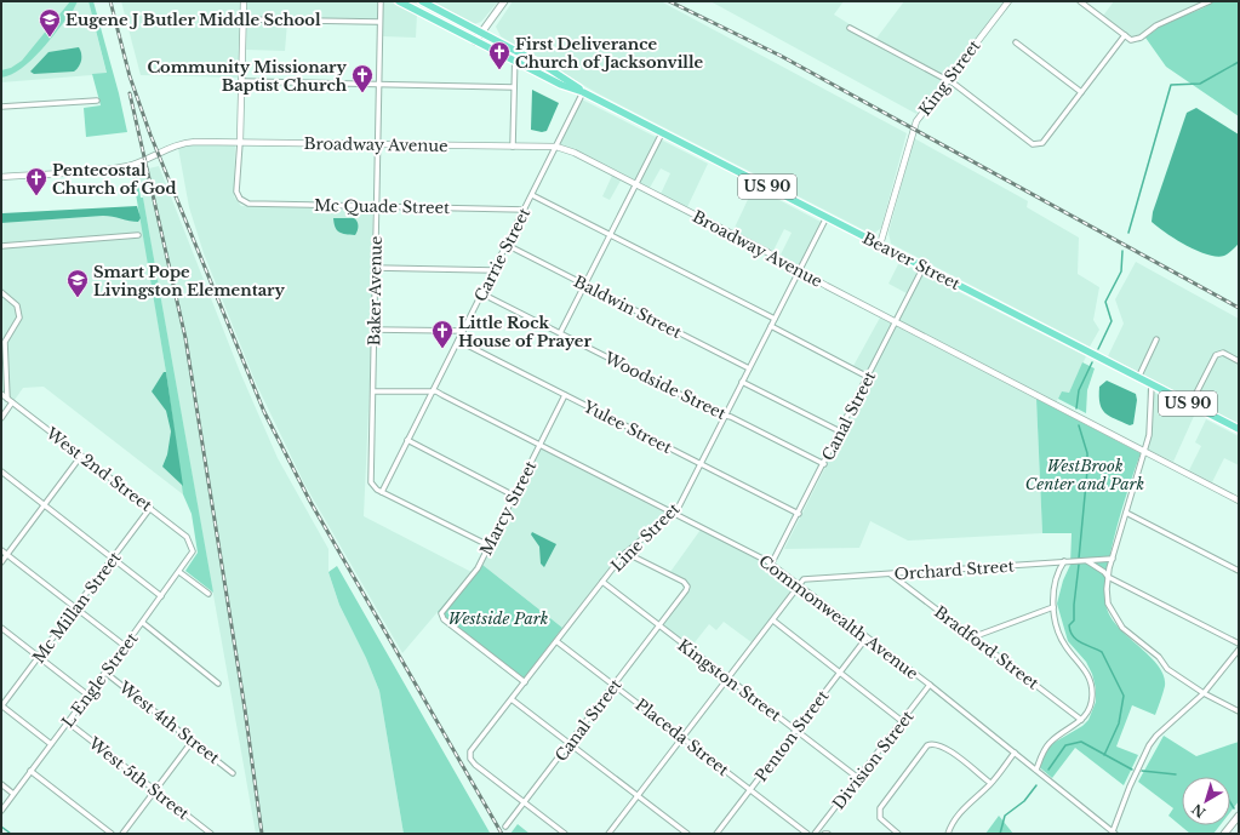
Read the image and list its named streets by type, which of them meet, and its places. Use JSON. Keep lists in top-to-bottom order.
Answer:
{
  "streets": {
    "main road": ["US 90", "Beaver Street"],
    "street": [
      "King Street",
      "Broadway Avenue",
      "Mc Quade Street",
      "Carrie Street",
      "Baker Avenue",
      "Baldwin Street",
      "Woodside Street",
      "Canal Street",
      "Yulee Street",
      "West 2nd Street",
      "Marcy Street",
      "Line Street",
      "Orchard Street",
      "Mc Millan Street",
      "Commonwealth Avenue",
      "Bradford Street",
      "L Engle Street",
      "Kingston Street",
      "West 4th Street",
      "Penton Street",
      "Placeda Street",
      "Division Street",
      "West 5th Street"
    ]
  },
  "crossings": [
    ["King Street", "Beaver Street"],
    ["Broadway Avenue", "Mc Quade Street"],
    ["Broadway Avenue", "Carrie Street"],
    ["Broadway Avenue", "Baker Avenue"],
    ["Broadway Avenue", "Canal Street"],
    ["Broadway Avenue", "Line Street"],
    ["Mc Quade Street", "Carrie Street"],
    ["Mc Quade Street", "Baker Avenue"],
    ["Carrie Street", "Beaver Street"],
    ["Carrie Street", "Baker Avenue"],
    ["Carrie Street", "Baldwin Street"],
    ["Carrie Street", "Woodside Street"],
    ["Carrie Street", "Yulee Street"],
    ["Carrie Street", "Commonwealth Avenue"],
    ["Beaver Street", "Canal Street"],
    ["Beaver Street", "Line Street"],
    ["Baker Avenue", "Commonwealth Avenue"],
    ["Baldwin Street", "Line Street"],
    ["Woodside Street", "Canal Street"],
    ["Woodside Street", "Line Street"],
    ["Canal Street", "Yulee Street"],
    ["Canal Street", "Line Street"],
    ["Canal Street", "Commonwealth Avenue"],
    ["Canal Street", "Kingston Street"],
    ["Canal Street", "Placeda Street"],
    ["Yulee Street", "Marcy Street"],
    ["Yulee Street", "Line Street"],
    ["West 2nd Street", "Mc Millan Street"],
    ["West 2nd Street", "L Engle Street"],
    ["Marcy Street", "Line Street"],
    ["Marcy Street", "Commonwealth Avenue"],
    ["Line Street", "Commonwealth Avenue"],
    ["Line Street", "Kingston Street"],
    ["Line Street", "Placeda Street"],
    ["Orchard Street", "Commonwealth Avenue"],
    ["Orchard Street", "Bradford Street"],
    ["Commonwealth Avenue", "Penton Street"],
    ["Commonwealth Avenue", "Division Street"],
    ["L Engle Street", "West 4th Street"],
    ["L Engle Street", "West 5th Street"],
    ["Kingston Street", "Penton Street"],
    ["Kingston Street", "Division Street"],
    ["Penton Street", "Placeda Street"]
  ],
  "parks": ["WestBrook Center and Park", "Westside Park"],
  "places": {
    "school or university": ["Eugene J Butler Middle School", "Smart Pope Livingston Elementary"],
    "church": [
      "First Deliverance Church of Jacksonville",
      "Community Missionary Baptist Church",
      "Pentecostal Church of God",
      "Little Rock House of Prayer"
    ]
  },
  "north": "bottom left"
}
